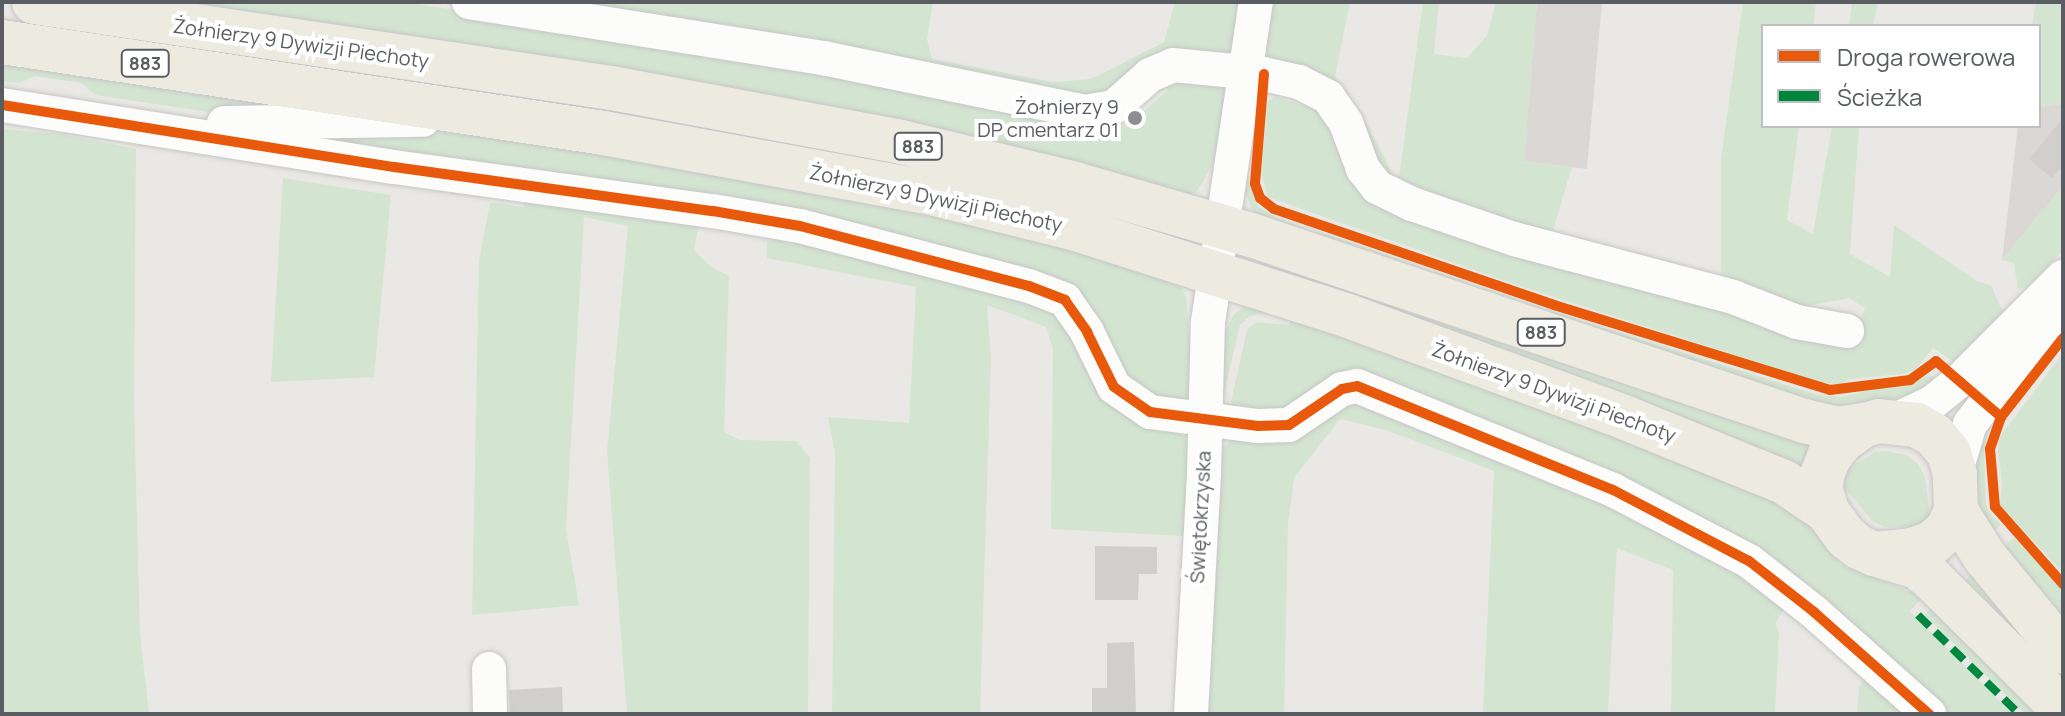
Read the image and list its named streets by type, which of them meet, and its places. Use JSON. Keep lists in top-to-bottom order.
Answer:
{
  "streets": {
    "highway": ["Żołnierzy 9 Dywizji Piechoty", "883"],
    "street": ["Świętokrzyska"]
  },
  "crossings": [
    ["Żołnierzy 9 Dywizji Piechoty", "883"],
    ["Żołnierzy 9 Dywizji Piechoty", "Świętokrzyska"]
  ],
  "places": ["Żołnierzy 9 DP cmentarz 01"],
  "legend": ["Droga rowerowa", "Ścieżka"]
}
